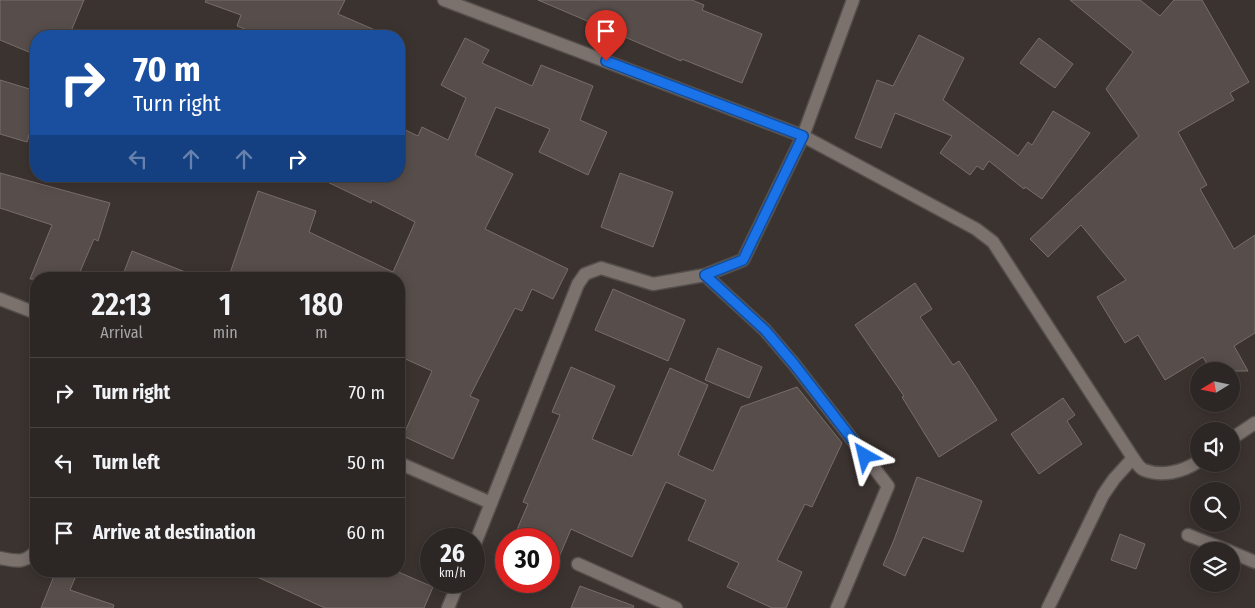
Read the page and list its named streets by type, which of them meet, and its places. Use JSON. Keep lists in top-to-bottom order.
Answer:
{
  "north": "left",
  "page": {
    "turn": ["70 m", "Turn right"],
    "eta": [
      "22:13",
      "Arrival",
      "1",
      "min",
      "180",
      "m"
    ],
    "list": [
      {
        "name": "Turn right",
        "value": "70 m"
      },
      {
        "name": "Turn left",
        "value": "50 m"
      },
      {
        "name": "Arrive at destination",
        "value": "60 m"
      }
    ],
    "speed": "26 km/h",
    "limit": "30"
  }
}
